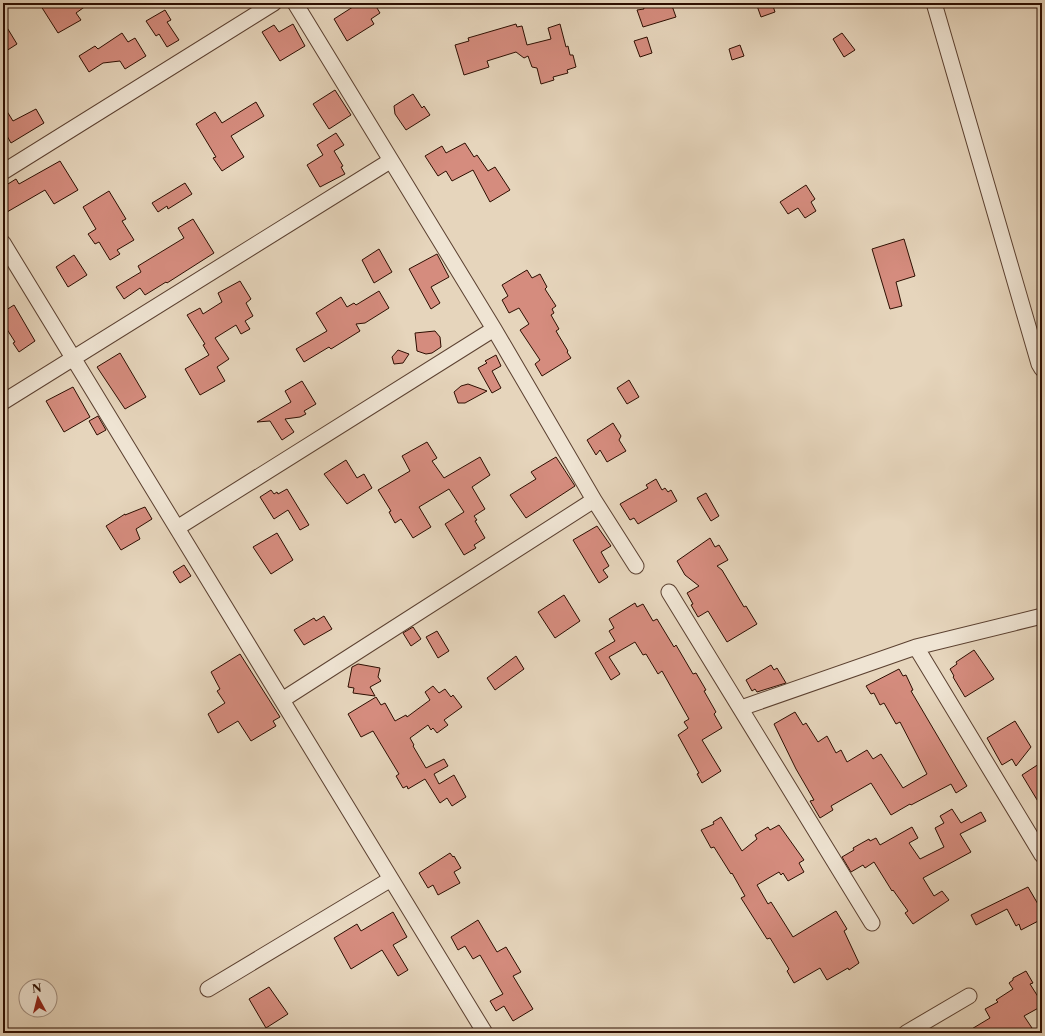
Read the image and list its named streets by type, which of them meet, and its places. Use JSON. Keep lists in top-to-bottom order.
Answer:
{
  "north": "top"
}
